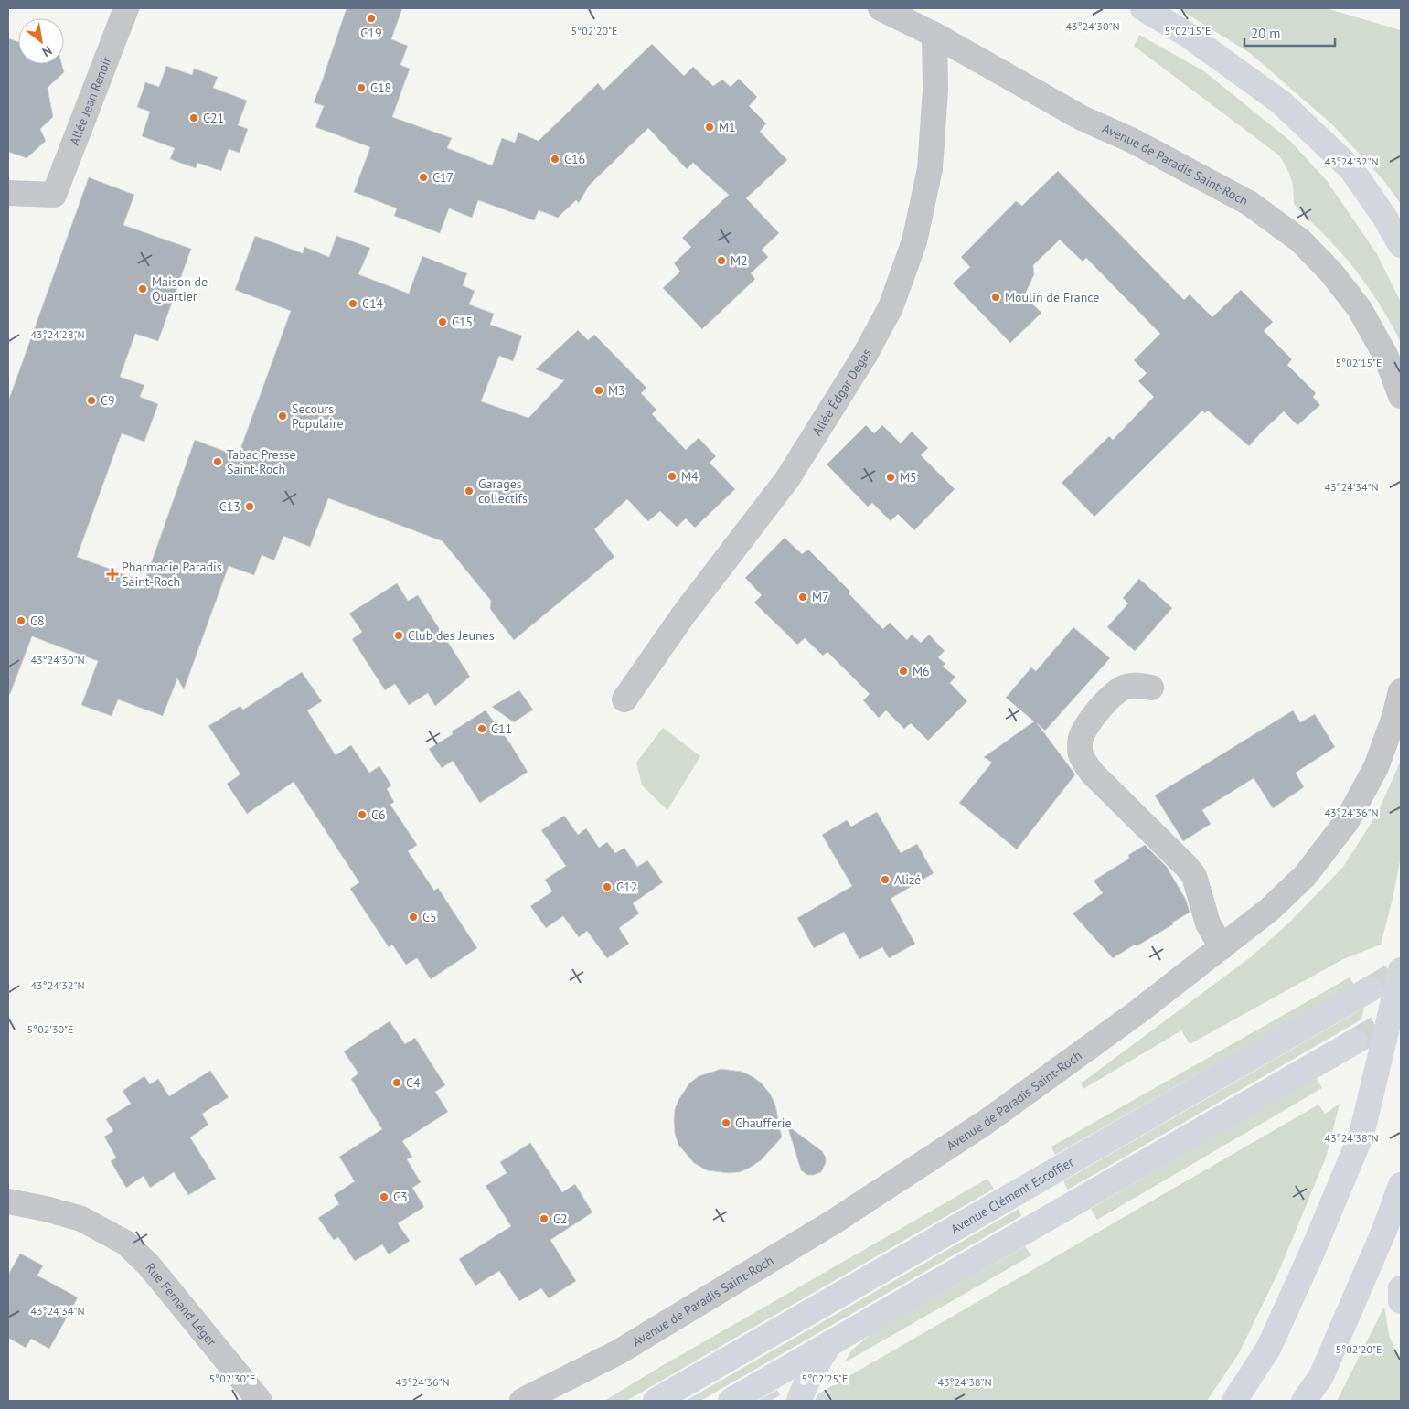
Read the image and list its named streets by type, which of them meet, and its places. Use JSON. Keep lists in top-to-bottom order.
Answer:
{
  "streets": {
    "main road": ["Avenue Clément Escoffier"],
    "street": [
      "Allée Jean Renoir",
      "Avenue de Paradis Saint-Roch",
      "Allée Édgar Degas",
      "Rue Fernand Léger"
    ]
  },
  "crossings": [
    ["Avenue de Paradis Saint-Roch", "Allée Édgar Degas"]
  ],
  "places": {
    "other": [
      "C19",
      "C18",
      "C21",
      "M1",
      "C16",
      "C17",
      "M2",
      "Maison de Quartier",
      "Moulin de France",
      "C14",
      "C15",
      "M3",
      "C9",
      "Secours Populaire",
      "Tabac Presse Saint-Roch",
      "M4",
      "M5",
      "Garages collectifs",
      "C13",
      "M7",
      "C8",
      "Club des Jeunes",
      "M6",
      "C11",
      "C6",
      "Alizé",
      "C12",
      "C5",
      "C4",
      "Chaufferie",
      "C3",
      "C2"
    ],
    "health": ["Pharmacie Paradis Saint-Roch"]
  },
  "scale_bar": "20 m",
  "north": "bottom right",
  "coordinates": [
    "43°24'30\"N",
    "5°02'20\"E",
    "5°02'15\"E",
    "43°24'32\"N",
    "43°24'28\"N",
    "43°24'34\"N",
    "43°24'36\"N",
    "5°02'30\"E",
    "43°24'38\"N",
    "5°02'25\"E"
  ]
}
